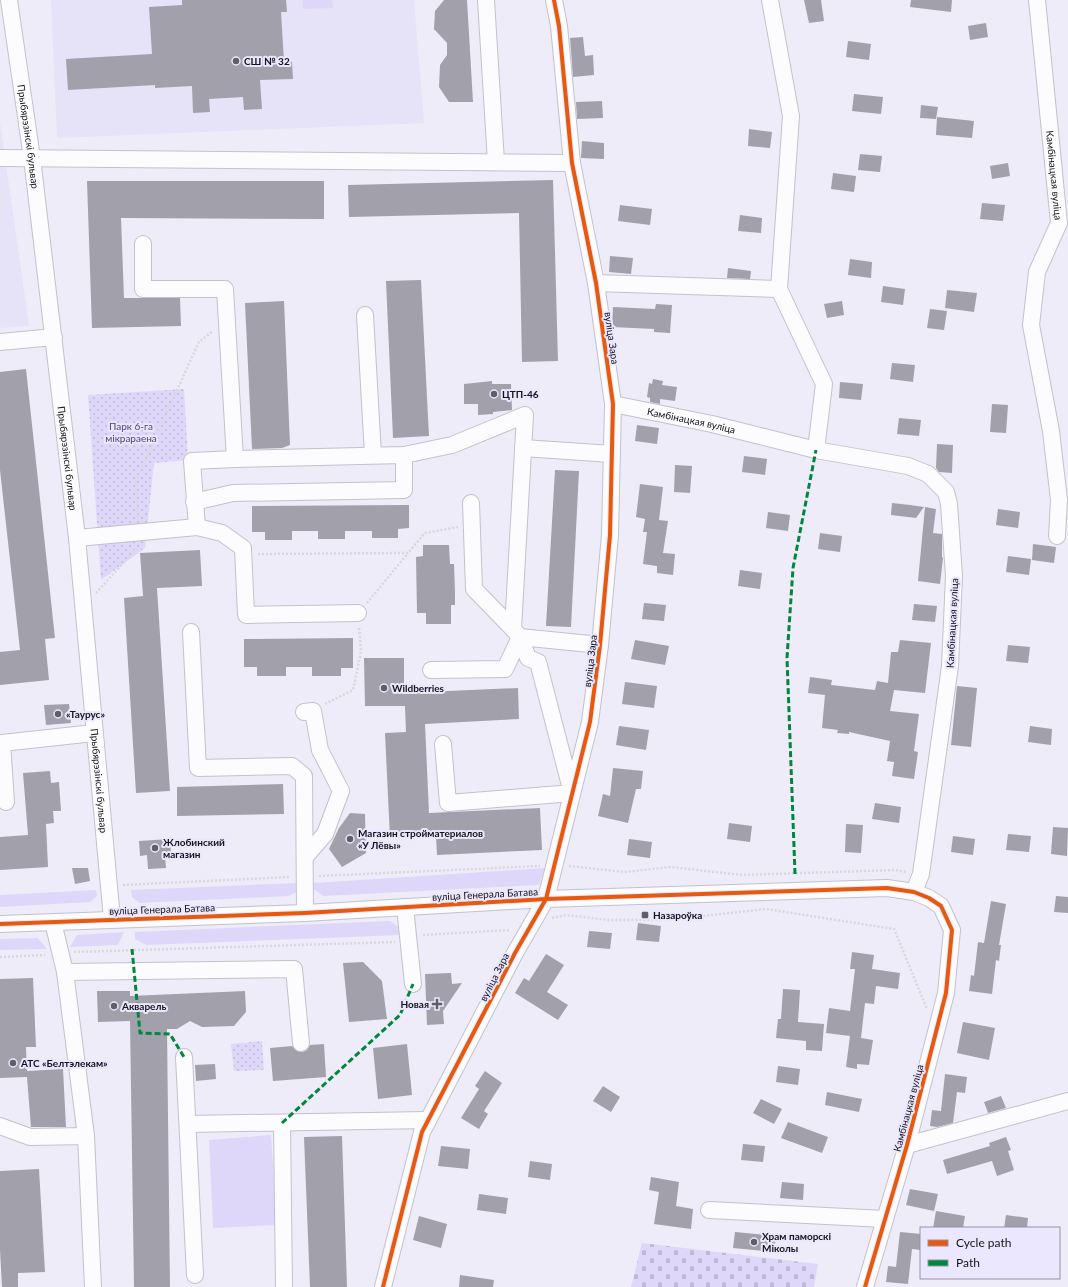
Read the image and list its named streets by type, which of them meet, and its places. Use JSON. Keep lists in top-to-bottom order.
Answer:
{
  "streets": {
    "street": [
      "Прыбярэзінскі бульвар",
      "Камбінацкая вуліца",
      "вуліца Зара",
      "вуліца Генерала Батава"
    ]
  },
  "crossings": [
    ["Прыбярэзінскі бульвар", "вуліца Генерала Батава"],
    ["Камбінацкая вуліца", "вуліца Зара"],
    ["Камбінацкая вуліца", "вуліца Генерала Батава"],
    ["вуліца Зара", "вуліца Генерала Батава"]
  ],
  "parks": ["Парк 6-га мікрараена"],
  "places": {
    "other": [
      "СШ № 32",
      "ЦТП-46",
      "Wildberries",
      "«Таурус»",
      "Магазин стройматериалов «У Лёвы»",
      "Жлобинский магазин",
      "Акварель",
      "АТС «Белтэлекам»",
      "Храм паморскі Міколы"
    ],
    "transit": ["Назароўка"],
    "health": ["Новая"]
  },
  "legend": ["Cycle path", "Path"]
}
